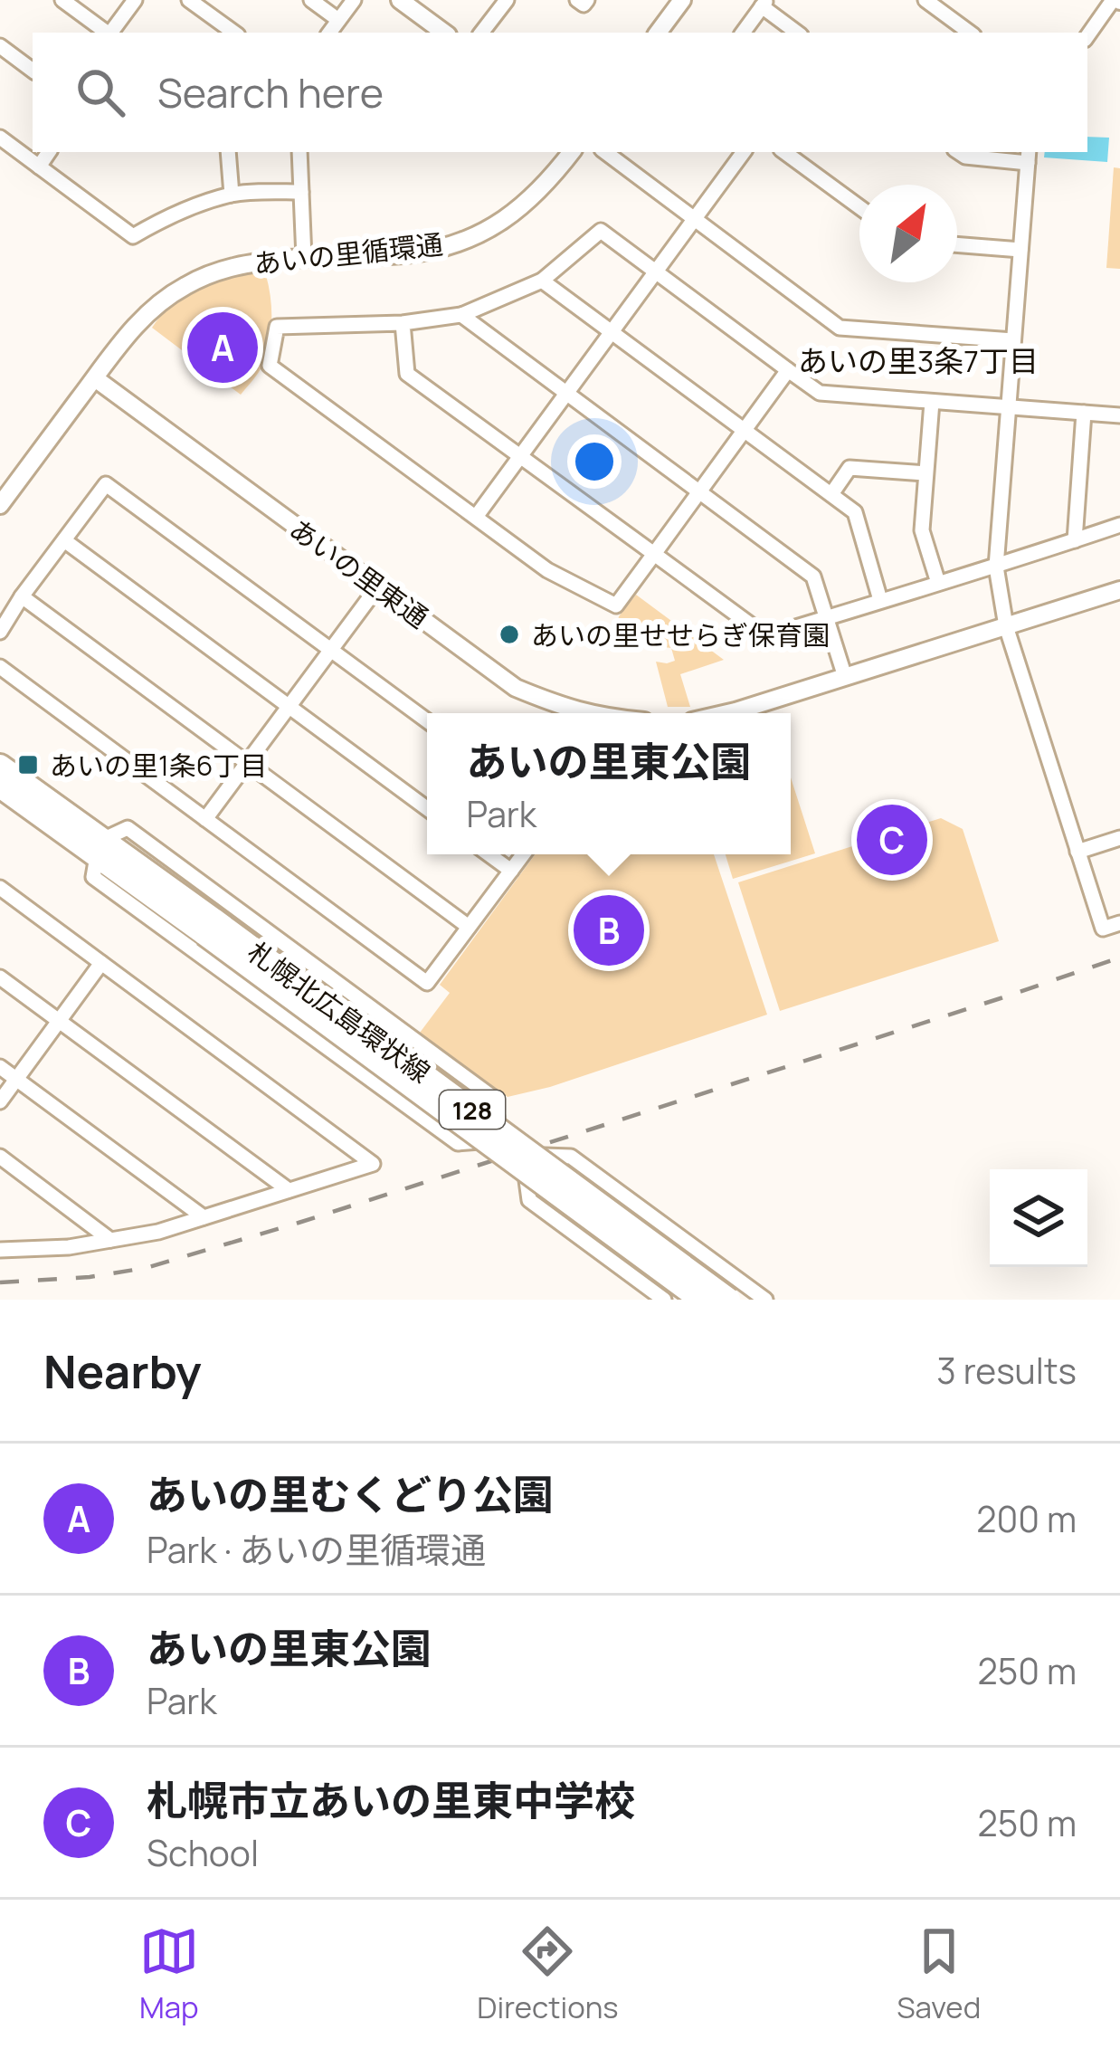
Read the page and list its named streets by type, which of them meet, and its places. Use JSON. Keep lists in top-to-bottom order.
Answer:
{
  "streets": {
    "main road": ["札幌北広島環状線", "128"],
    "street": ["あいの里循環通", "あいの里東通"]
  },
  "crossings": [
    ["あいの里循環通", "あいの里東通"]
  ],
  "districts": ["あいの里3条7丁目"],
  "places": {
    "other": ["あいの里せせらぎ保育園"],
    "transit": ["あいの里1条6丁目"]
  },
  "north": "top right",
  "page": {
    "search": "Search here",
    "pins": ["A", "C", "B"],
    "popup": ["あいの里東公園", "Park"],
    "heading": ["Nearby", "3 results"],
    "list": [
      {
        "mark": "A",
        "name": "あいの里むくどり公園",
        "note": "Park · あいの里循環通",
        "value": "200 m"
      },
      {
        "mark": "B",
        "name": "あいの里東公園",
        "note": "Park",
        "value": "250 m"
      },
      {
        "mark": "C",
        "name": "札幌市立あいの里東中学校",
        "note": "School",
        "value": "250 m"
      }
    ],
    "nav": ["Map", "Directions", "Saved"]
  }
}
